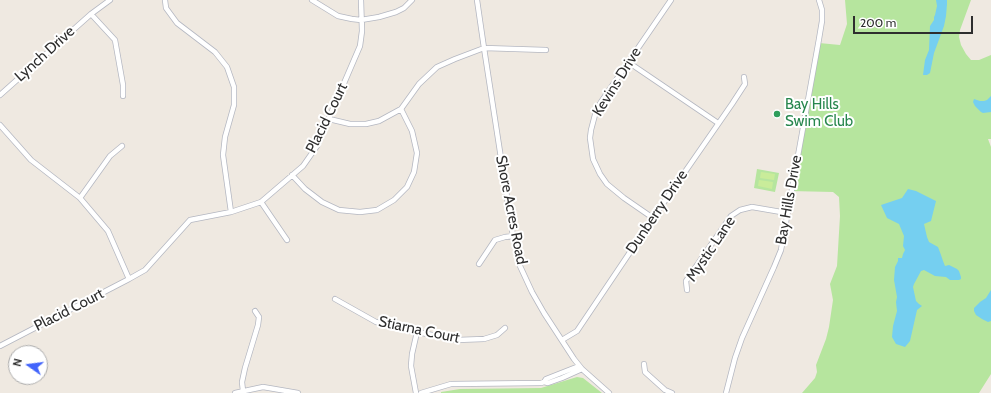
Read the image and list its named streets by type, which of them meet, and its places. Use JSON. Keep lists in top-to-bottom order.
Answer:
{
  "streets": {
    "street": [
      "Lynch Drive",
      "Kevins Drive",
      "Placid Court",
      "Bay Hills Drive",
      "Shore Acres Road",
      "Dunberry Drive",
      "Mystic Lane",
      "Stiarna Court"
    ]
  },
  "crossings": [
    ["Kevins Drive", "Dunberry Drive"],
    ["Bay Hills Drive", "Mystic Lane"],
    ["Shore Acres Road", "Dunberry Drive"]
  ],
  "places": ["Bay Hills Swim Club"],
  "scale_bar": "200 m",
  "north": "left"
}
